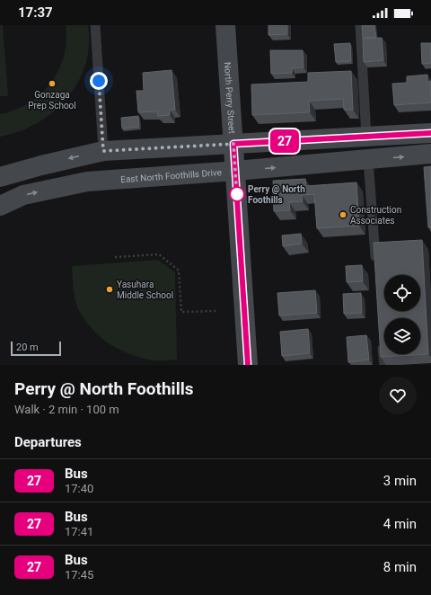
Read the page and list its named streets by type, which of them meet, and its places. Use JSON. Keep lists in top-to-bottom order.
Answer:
{
  "streets": {
    "main road": ["North Perry Street", "East North Foothills Drive"]
  },
  "crossings": [
    ["North Perry Street", "East North Foothills Drive"]
  ],
  "places": [
    "Gonzaga Prep School",
    "Perry @ North Foothills",
    "Construction Associates",
    "Yasuhara Middle School"
  ],
  "lines": ["bus line 27"],
  "scale_bar": "20 m",
  "page": {
    "status": "17:37",
    "on_map": "27",
    "scale": "20 m",
    "heading": [
      ["Perry @ North Foothills", "Walk · 2 min · 100 m"],
      "Departures"
    ],
    "list": [
      {
        "mark": "27",
        "name": "Bus",
        "note": "17:40",
        "value": "3 min"
      },
      {
        "mark": "27",
        "name": "Bus",
        "note": "17:41",
        "value": "4 min"
      },
      {
        "mark": "27",
        "name": "Bus",
        "note": "17:45",
        "value": "8 min"
      }
    ]
  }
}
